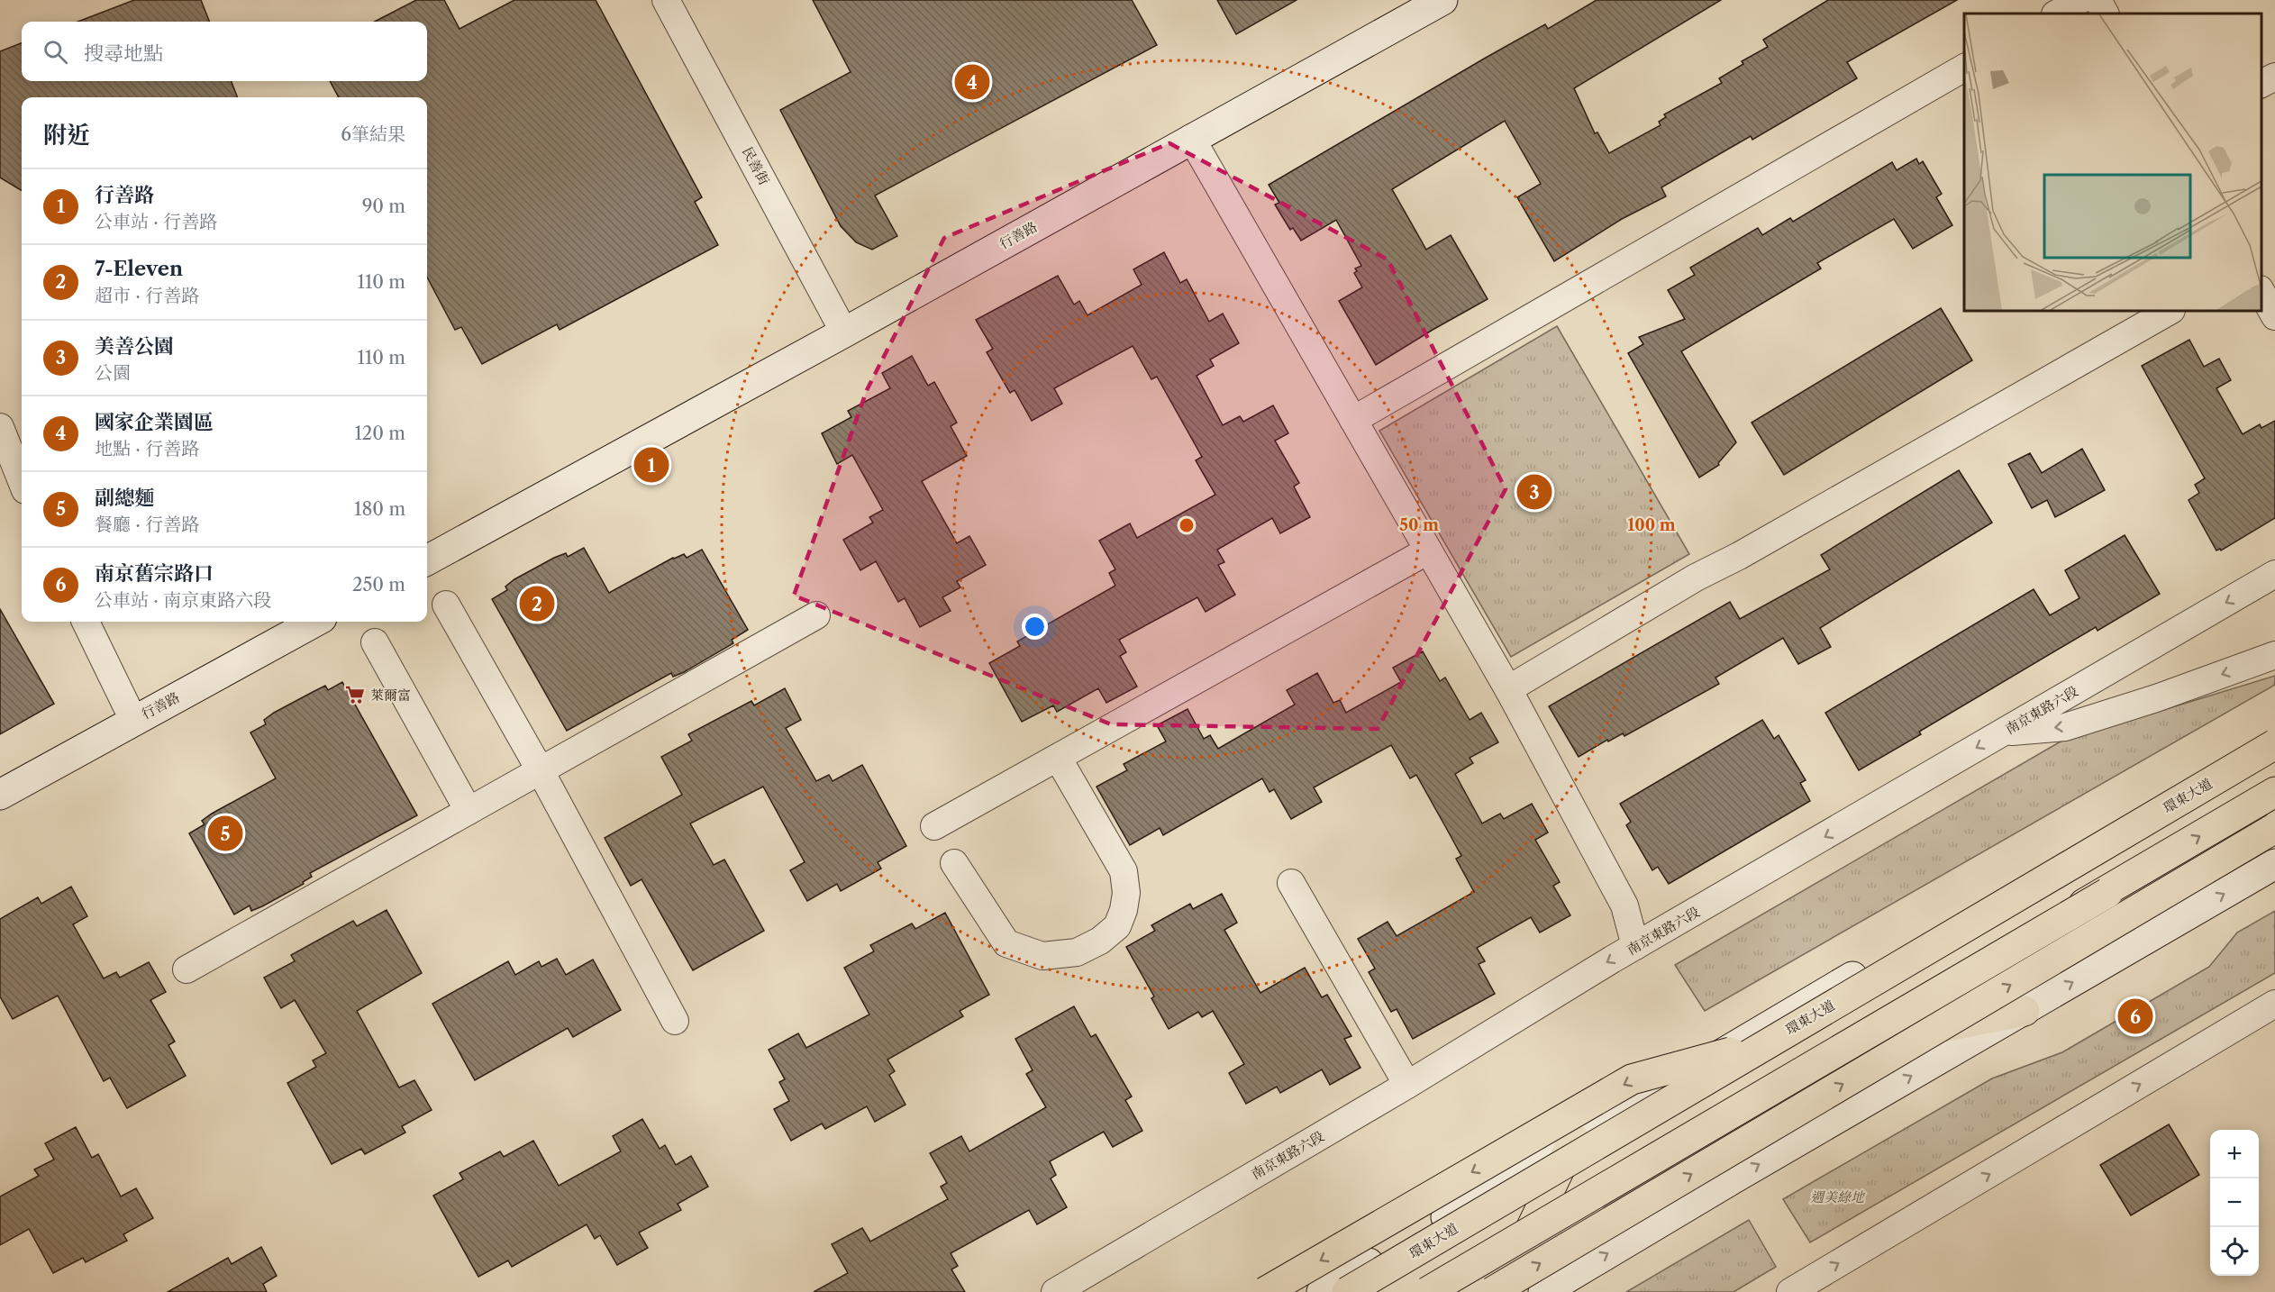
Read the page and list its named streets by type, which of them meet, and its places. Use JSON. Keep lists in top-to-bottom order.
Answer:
{
  "streets": {
    "highway": ["環東大道"],
    "main road": ["行善路"],
    "street": ["民善街", "南京東路六段"]
  },
  "crossings": [
    ["民善街", "行善路"]
  ],
  "one_way": ["南京東路六段"],
  "parks": ["週美綠地"],
  "places": {
    "supermarket": ["萊爾富"]
  },
  "page": {
    "search": "搜尋地點",
    "pins": [
      "4",
      "1",
      "3",
      "2",
      "5",
      "6"
    ],
    "heading": ["附近", "6筆結果"],
    "list": [
      {
        "mark": "1",
        "name": "行善路",
        "note": "公車站 · 行善路",
        "value": "90 m"
      },
      {
        "mark": "2",
        "name": "7-Eleven",
        "note": "超市 · 行善路",
        "value": "110 m"
      },
      {
        "mark": "3",
        "name": "美善公園",
        "note": "公園",
        "value": "110 m"
      },
      {
        "mark": "4",
        "name": "國家企業園區",
        "note": "地點 · 行善路",
        "value": "120 m"
      },
      {
        "mark": "5",
        "name": "副總麵",
        "note": "餐廳 · 行善路",
        "value": "180 m"
      },
      {
        "mark": "6",
        "name": "南京舊宗路口",
        "note": "公車站 · 南京東路六段",
        "value": "250 m"
      }
    ],
    "map_buttons": ["+", "−"]
  },
  "rings": ["50 m", "100 m"]
}
